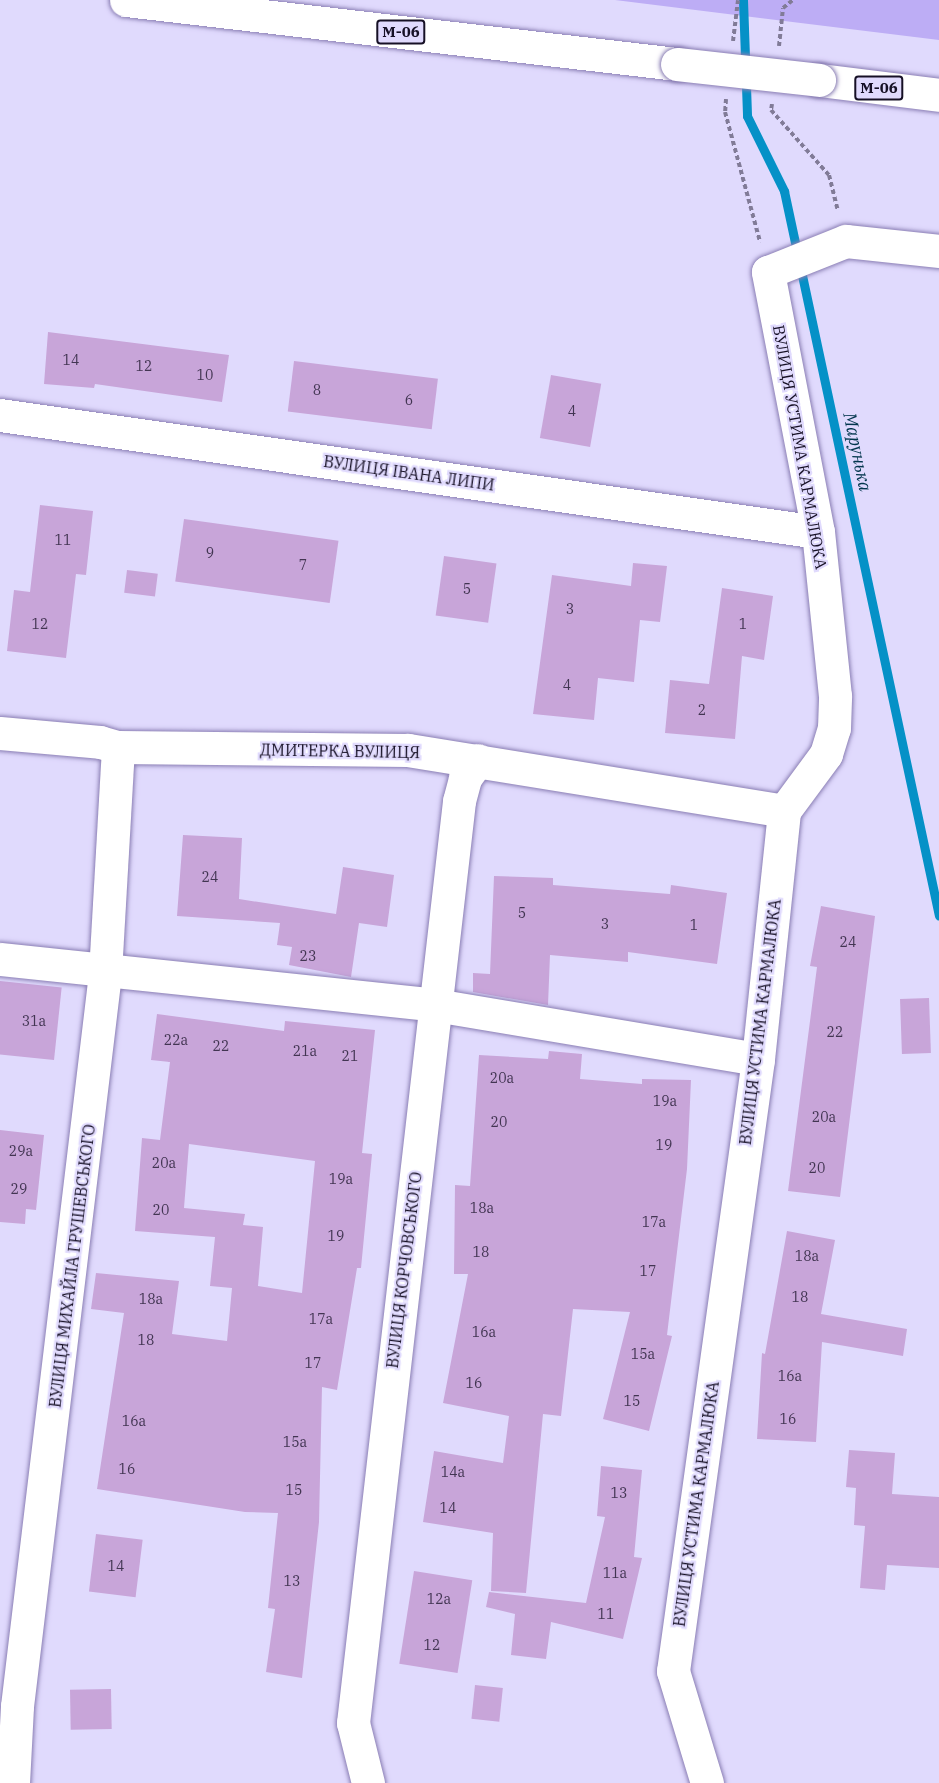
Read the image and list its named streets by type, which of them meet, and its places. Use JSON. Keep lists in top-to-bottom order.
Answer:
{
  "streets": {
    "main road": [
      "М-06",
      "ВУЛИЦЯ УСТИМА КАРМАЛЮКА",
      "ВУЛИЦЯ ІВАНА ЛИПИ",
      "ДМИТЕРКА ВУЛИЦЯ",
      "ВУЛИЦЯ МИХАЙЛА ГРУШЕВСЬКОГО",
      "ВУЛИЦЯ КОРЧОВСЬКОГО"
    ]
  },
  "crossings": [
    ["ВУЛИЦЯ УСТИМА КАРМАЛЮКА", "ВУЛИЦЯ ІВАНА ЛИПИ"],
    ["ВУЛИЦЯ УСТИМА КАРМАЛЮКА", "ДМИТЕРКА ВУЛИЦЯ"],
    ["ДМИТЕРКА ВУЛИЦЯ", "ВУЛИЦЯ МИХАЙЛА ГРУШЕВСЬКОГО"],
    ["ДМИТЕРКА ВУЛИЦЯ", "ВУЛИЦЯ КОРЧОВСЬКОГО"]
  ],
  "water": ["Марунька"],
  "house_numbers": [
    "14",
    "12",
    "10",
    "8",
    "6",
    "4",
    "11",
    "9",
    "7",
    "5",
    "3",
    "12",
    "1",
    "4",
    "2",
    "24",
    "5",
    "3",
    "1",
    "24",
    "23",
    "31а",
    "22",
    "22а",
    "22",
    "21а",
    "21",
    "20а",
    "19а",
    "20а",
    "20",
    "19",
    "29а",
    "20а",
    "20",
    "19а",
    "29",
    "18а",
    "20",
    "17а",
    "19",
    "18",
    "18а",
    "17",
    "18",
    "18а",
    "17а",
    "16а",
    "18",
    "15а",
    "17",
    "16а",
    "16",
    "15",
    "16",
    "16а",
    "15а",
    "16",
    "14а",
    "15",
    "13",
    "14",
    "14",
    "11а",
    "13",
    "12а",
    "11",
    "12"
  ]
}
